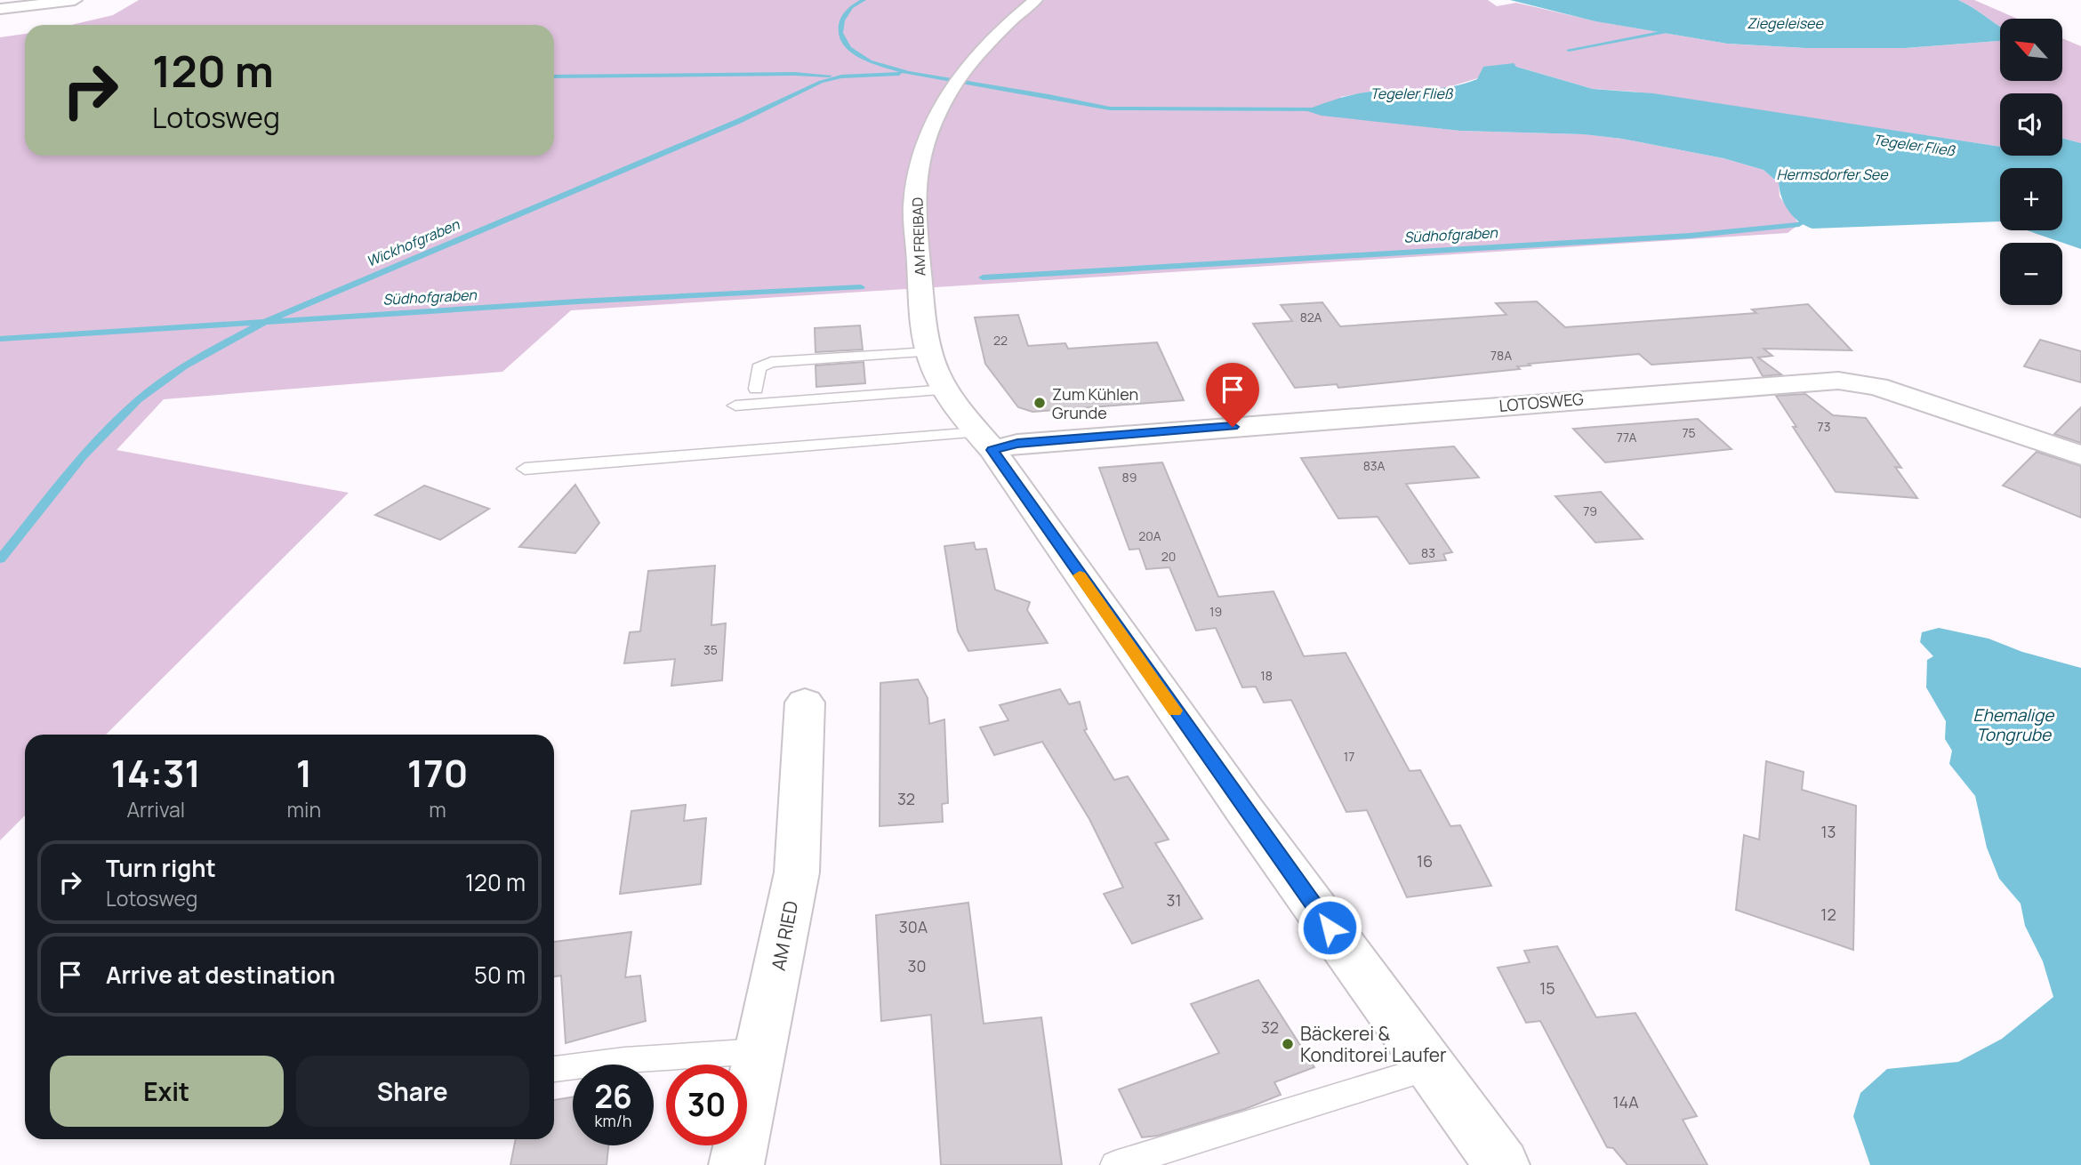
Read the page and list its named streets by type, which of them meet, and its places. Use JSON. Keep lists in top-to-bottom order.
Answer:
{
  "streets": {
    "street": ["AM FREIBAD", "LOTOSWEG", "AM RIED"]
  },
  "water": [
    "Ziegeleisee",
    "Tegeler Fließ",
    "Hermsdorfer See",
    "Südhofgraben",
    "Wickhofgraben",
    "Ehemalige Tongrube"
  ],
  "places": ["Zum Kühlen Grunde", "Bäckerei & Konditorei Laufer"],
  "house_numbers": [
    "82A",
    "22",
    "78A",
    "73",
    "75",
    "77A",
    "83A",
    "89",
    "79",
    "20A",
    "83",
    "20",
    "19",
    "35",
    "18",
    "17",
    "32",
    "13",
    "16",
    "31",
    "12",
    "30A",
    "30",
    "15",
    "32",
    "14A"
  ],
  "north": "top left",
  "page": {
    "map_buttons": ["+", "−"],
    "turn": ["120 m", "Lotosweg"],
    "eta": [
      "14:31",
      "Arrival",
      "1",
      "min",
      "170",
      "m"
    ],
    "list": [
      {
        "name": "Turn right",
        "note": "Lotosweg",
        "value": "120 m"
      },
      {
        "name": "Arrive at destination",
        "value": "50 m"
      }
    ],
    "buttons": ["Exit", "Share"],
    "speed": "26 km/h",
    "limit": "30"
  }
}
